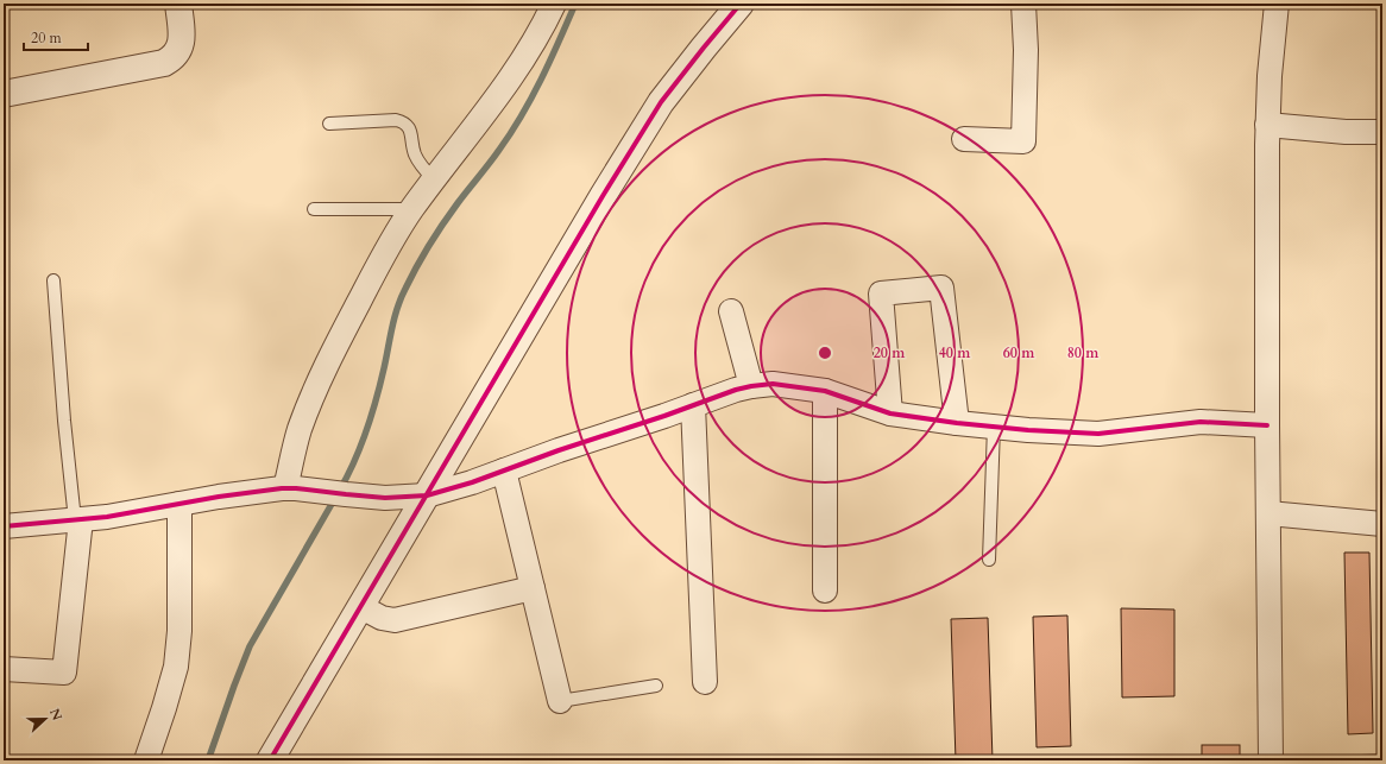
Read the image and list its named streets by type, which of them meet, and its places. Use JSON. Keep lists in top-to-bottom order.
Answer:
{
  "scale_bar": "20 m",
  "north": "right",
  "rings": [
    "20 m",
    "40 m",
    "60 m",
    "80 m"
  ]
}
